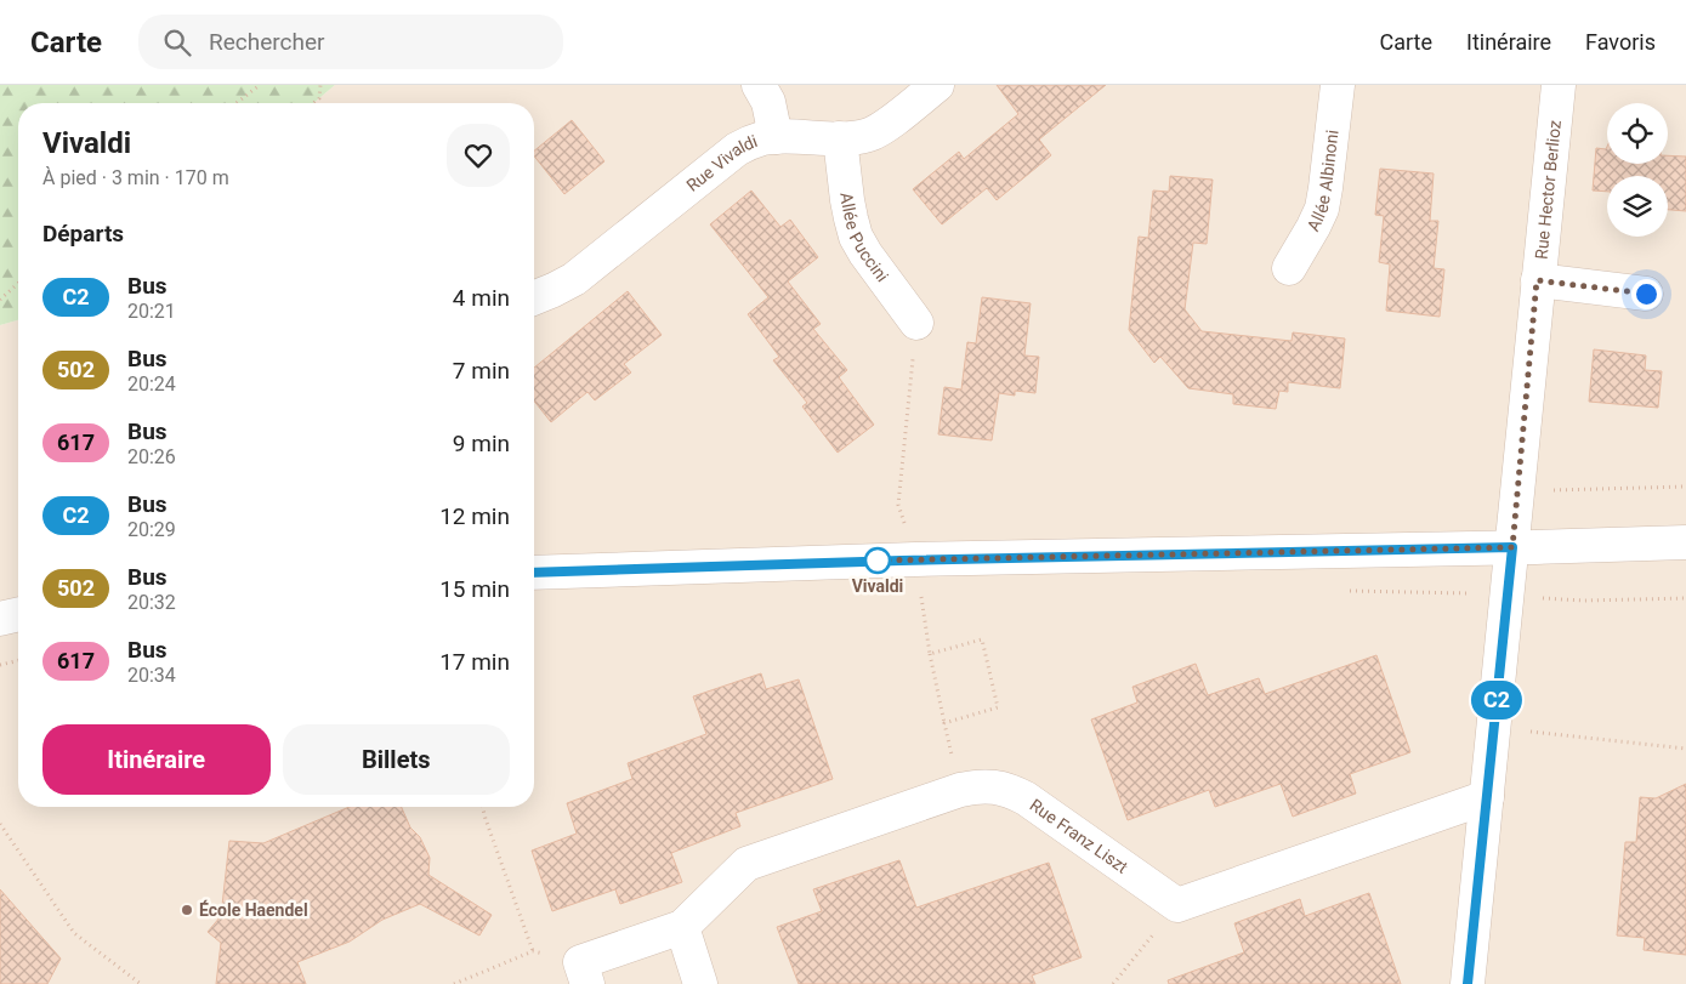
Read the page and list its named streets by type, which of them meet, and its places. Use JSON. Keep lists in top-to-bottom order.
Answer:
{
  "streets": {
    "street": [
      "Rue Vivaldi",
      "Allée Albinoni",
      "Rue Hector Berlioz",
      "Allée Puccini",
      "Rue Franz Liszt"
    ]
  },
  "crossings": [
    ["Rue Vivaldi", "Allée Puccini"]
  ],
  "places": ["Vivaldi", "École Haendel"],
  "lines": ["bus line C2"],
  "page": {
    "header": "Carte",
    "search": "Rechercher",
    "nav": ["Carte", "Itinéraire", "Favoris"],
    "on_map": "C2",
    "heading": [
      ["Vivaldi", "À pied · 3 min · 170 m"],
      "Départs"
    ],
    "list": [
      {
        "mark": "C2",
        "name": "Bus",
        "note": "20:21",
        "value": "4 min"
      },
      {
        "mark": "502",
        "name": "Bus",
        "note": "20:24",
        "value": "7 min"
      },
      {
        "mark": "617",
        "name": "Bus",
        "note": "20:26",
        "value": "9 min"
      },
      {
        "mark": "C2",
        "name": "Bus",
        "note": "20:29",
        "value": "12 min"
      },
      {
        "mark": "502",
        "name": "Bus",
        "note": "20:32",
        "value": "15 min"
      },
      {
        "mark": "617",
        "name": "Bus",
        "note": "20:34",
        "value": "17 min"
      }
    ],
    "buttons": ["Itinéraire", "Billets"]
  }
}
